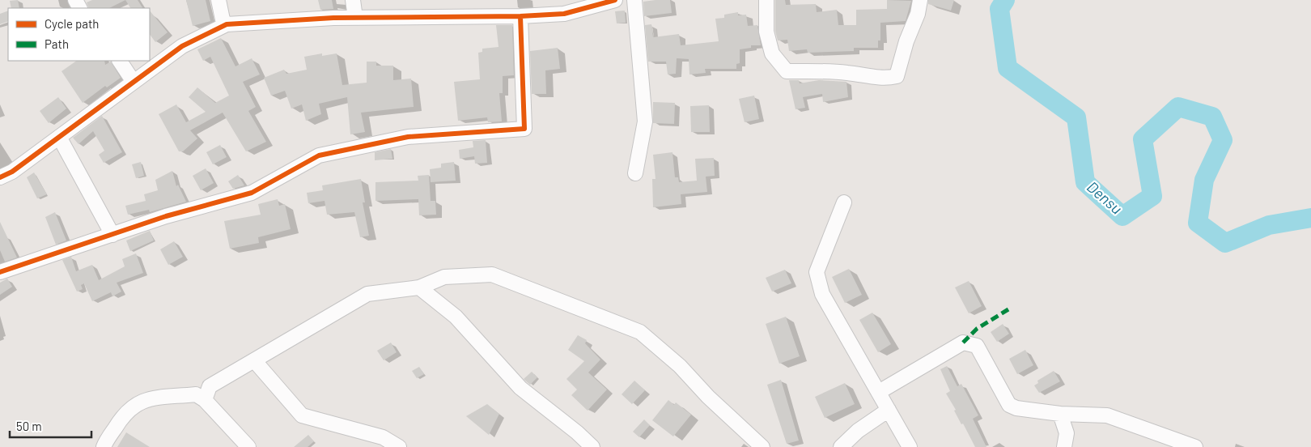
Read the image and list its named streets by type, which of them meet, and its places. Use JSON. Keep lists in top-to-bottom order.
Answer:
{
  "water": ["Densu"],
  "legend": ["Cycle path", "Path"],
  "scale_bar": "50 m"
}
